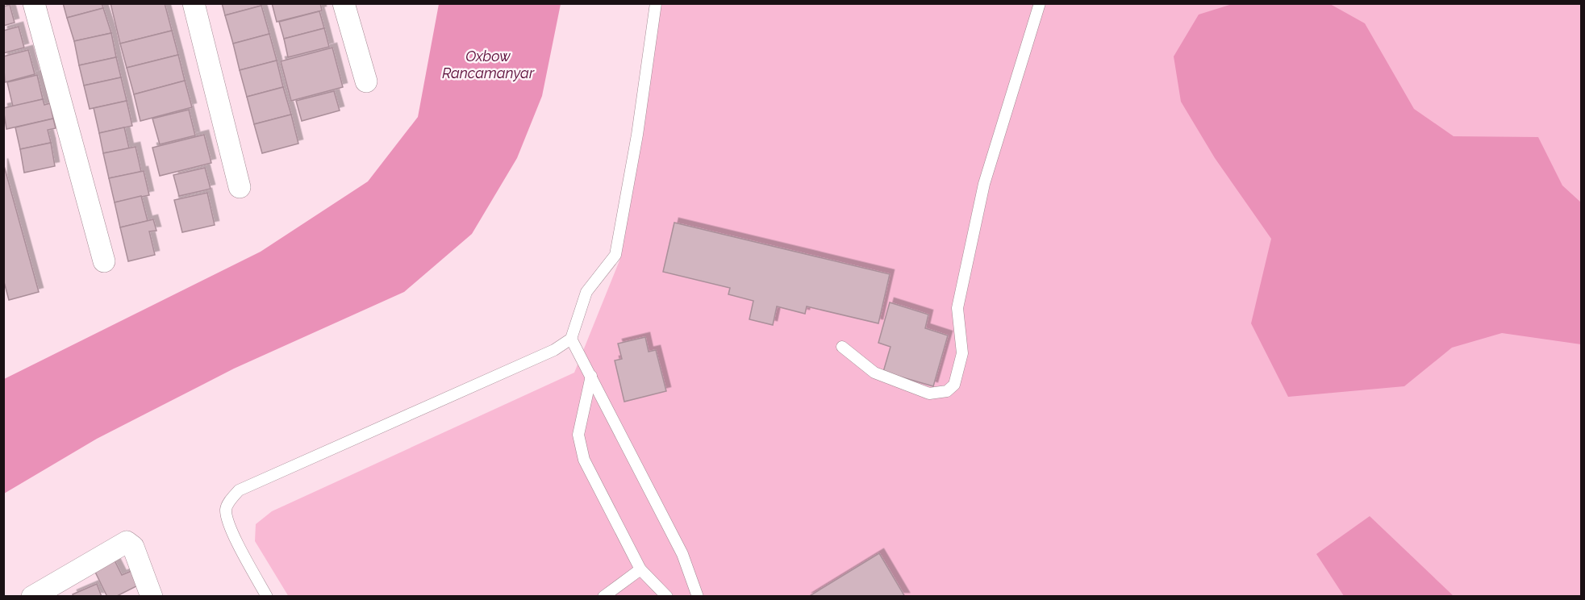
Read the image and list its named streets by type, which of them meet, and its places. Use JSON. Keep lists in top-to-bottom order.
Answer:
{
  "water": ["Oxbow Rancamanyar"]
}
